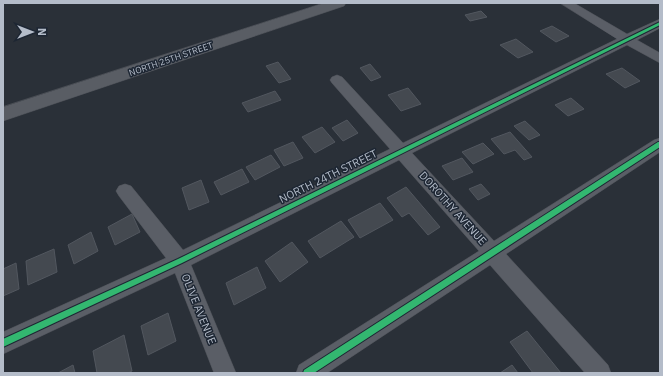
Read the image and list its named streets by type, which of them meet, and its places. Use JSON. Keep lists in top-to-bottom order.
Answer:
{
  "streets": {
    "street": [
      "NORTH 25TH STREET",
      "NORTH 24TH STREET",
      "DOROTHY AVENUE",
      "OLIVE AVENUE"
    ]
  },
  "crossings": [
    ["NORTH 24TH STREET", "DOROTHY AVENUE"],
    ["NORTH 24TH STREET", "OLIVE AVENUE"]
  ],
  "north": "right"
}
